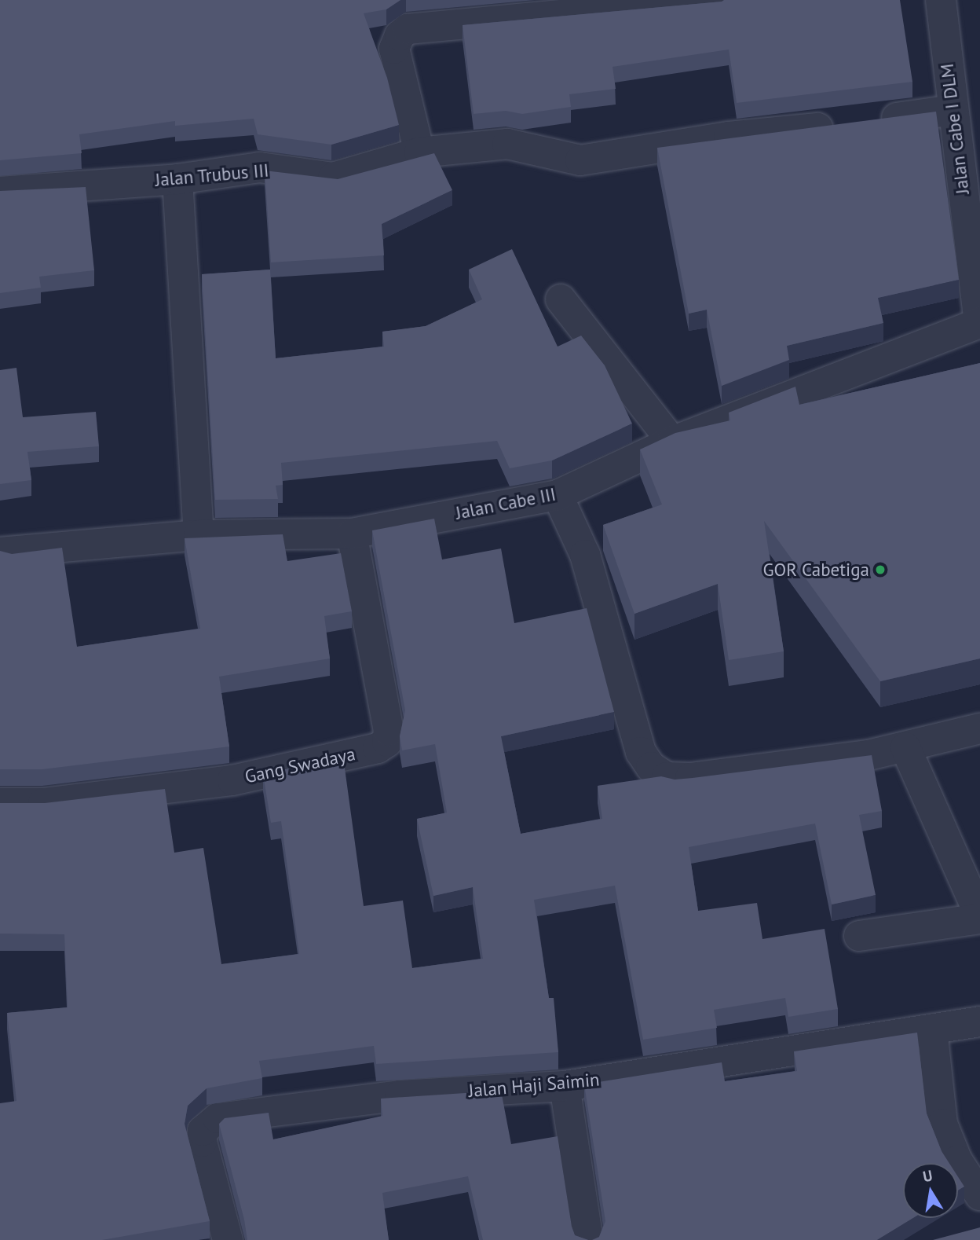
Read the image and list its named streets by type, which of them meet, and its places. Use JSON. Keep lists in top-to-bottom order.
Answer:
{
  "streets": {
    "street": [
      "Jalan Cabe I DLM",
      "Jalan Trubus III",
      "Jalan Cabe III",
      "Gang Swadaya",
      "Jalan Haji Saimin"
    ]
  },
  "crossings": [
    ["Jalan Cabe I DLM", "Jalan Cabe III"],
    ["Jalan Cabe III", "Gang Swadaya"]
  ],
  "places": ["GOR Cabetiga"],
  "north": "top"
}
